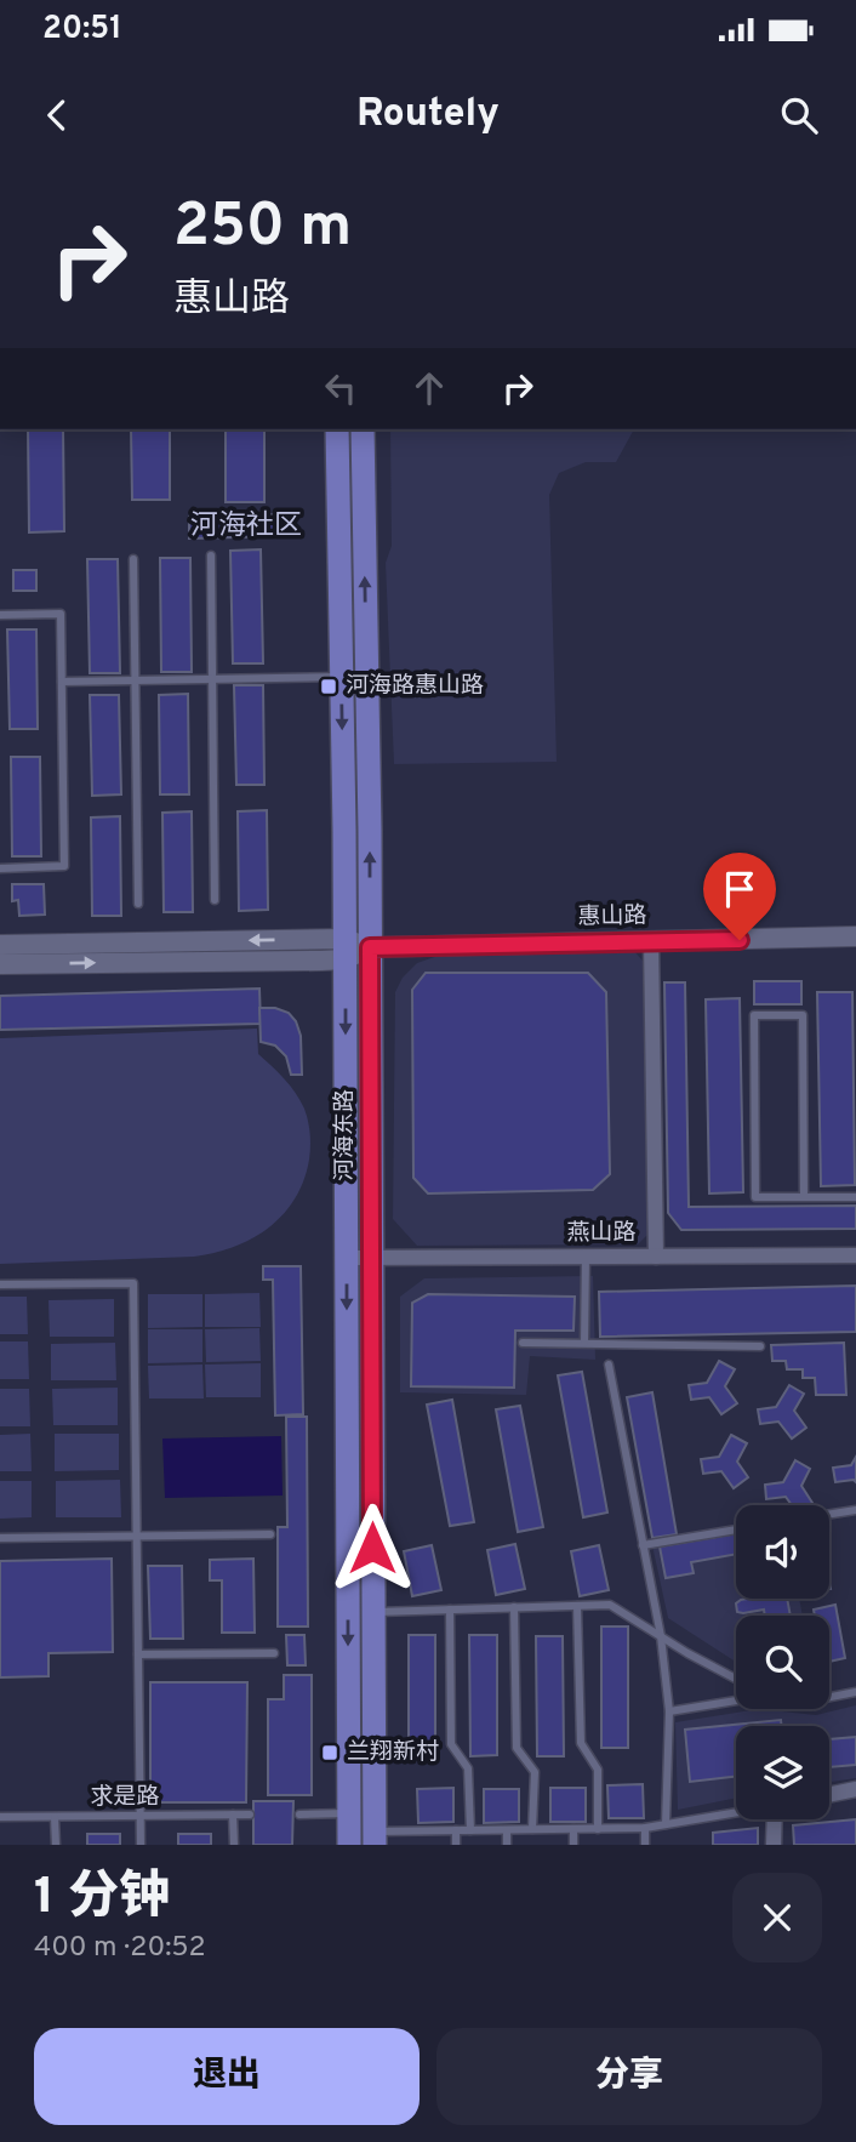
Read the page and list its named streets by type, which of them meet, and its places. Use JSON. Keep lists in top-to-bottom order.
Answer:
{
  "streets": {
    "main road": ["河海东路"],
    "street": ["惠山路", "燕山路"],
    "lane": ["求是路"]
  },
  "crossings": [
    ["惠山路", "河海东路"],
    ["河海东路", "燕山路"]
  ],
  "districts": ["河海社区"],
  "places": {
    "transit": ["河海路惠山路", "兰翔新村"]
  },
  "page": {
    "status": "20:51",
    "header": "Routely",
    "turn": ["250 m", "惠山路"],
    "heading": ["1 分钟", "400 m · 20:52"],
    "buttons": ["退出", "分享"]
  }
}
